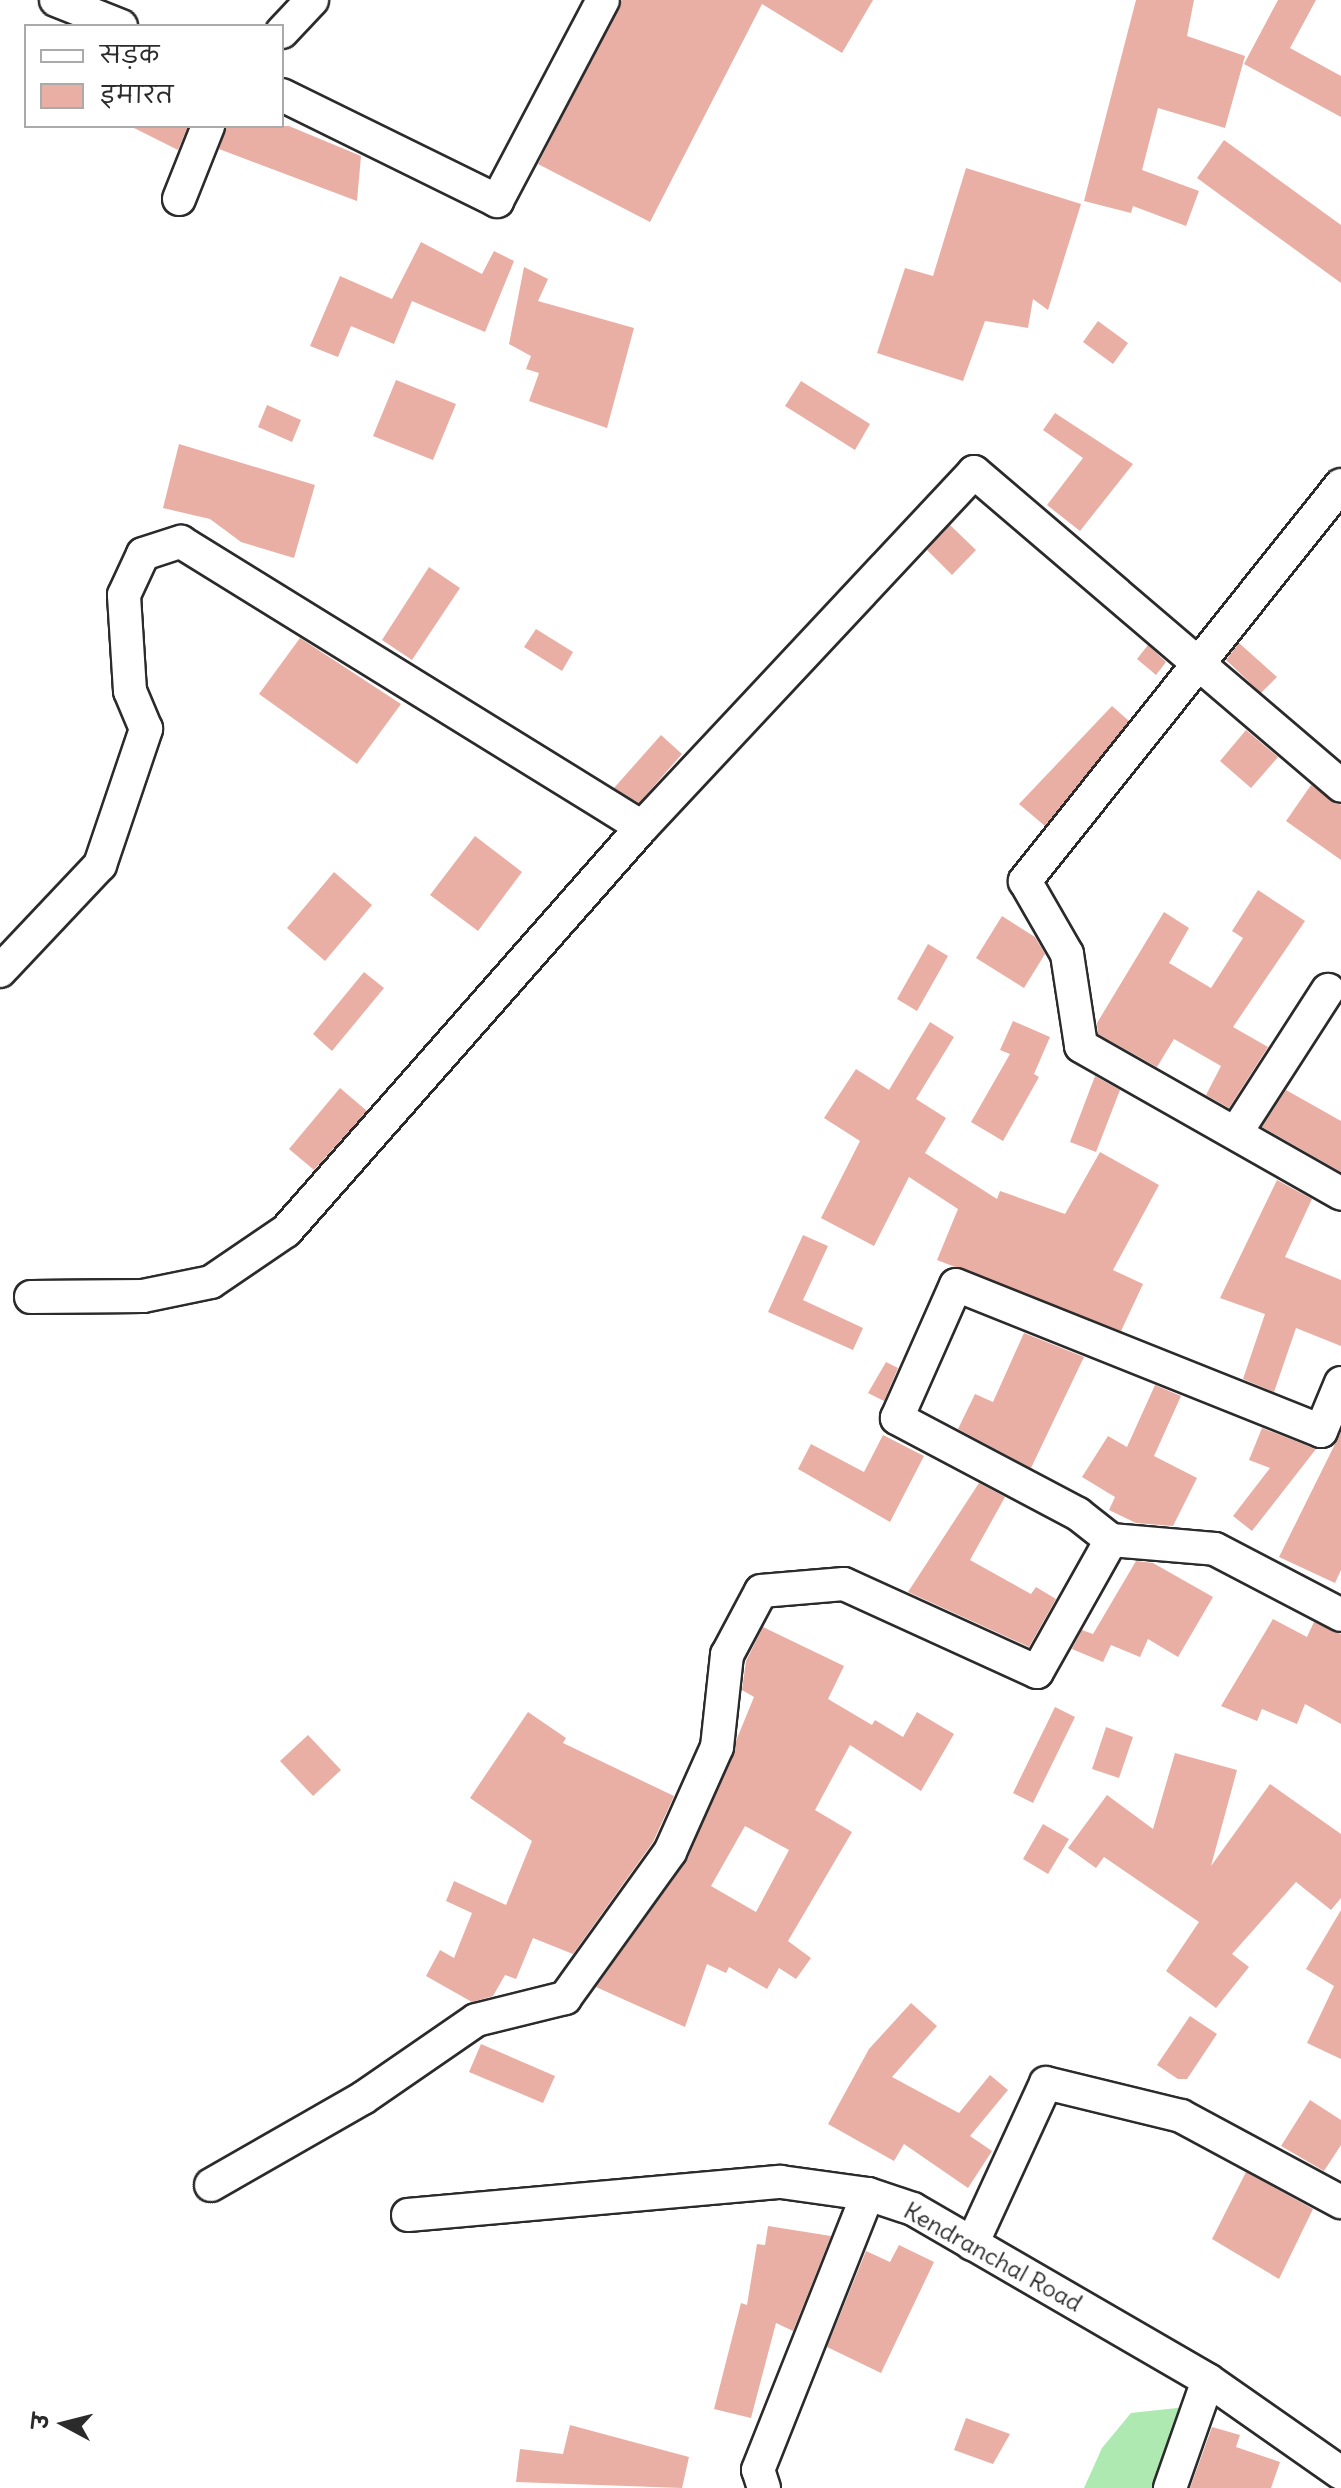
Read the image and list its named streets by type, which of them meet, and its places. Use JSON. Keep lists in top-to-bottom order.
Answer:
{
  "streets": {
    "street": ["Kendranchal Road"]
  },
  "legend": ["सड़क", "इमारत"],
  "north": "left"
}
